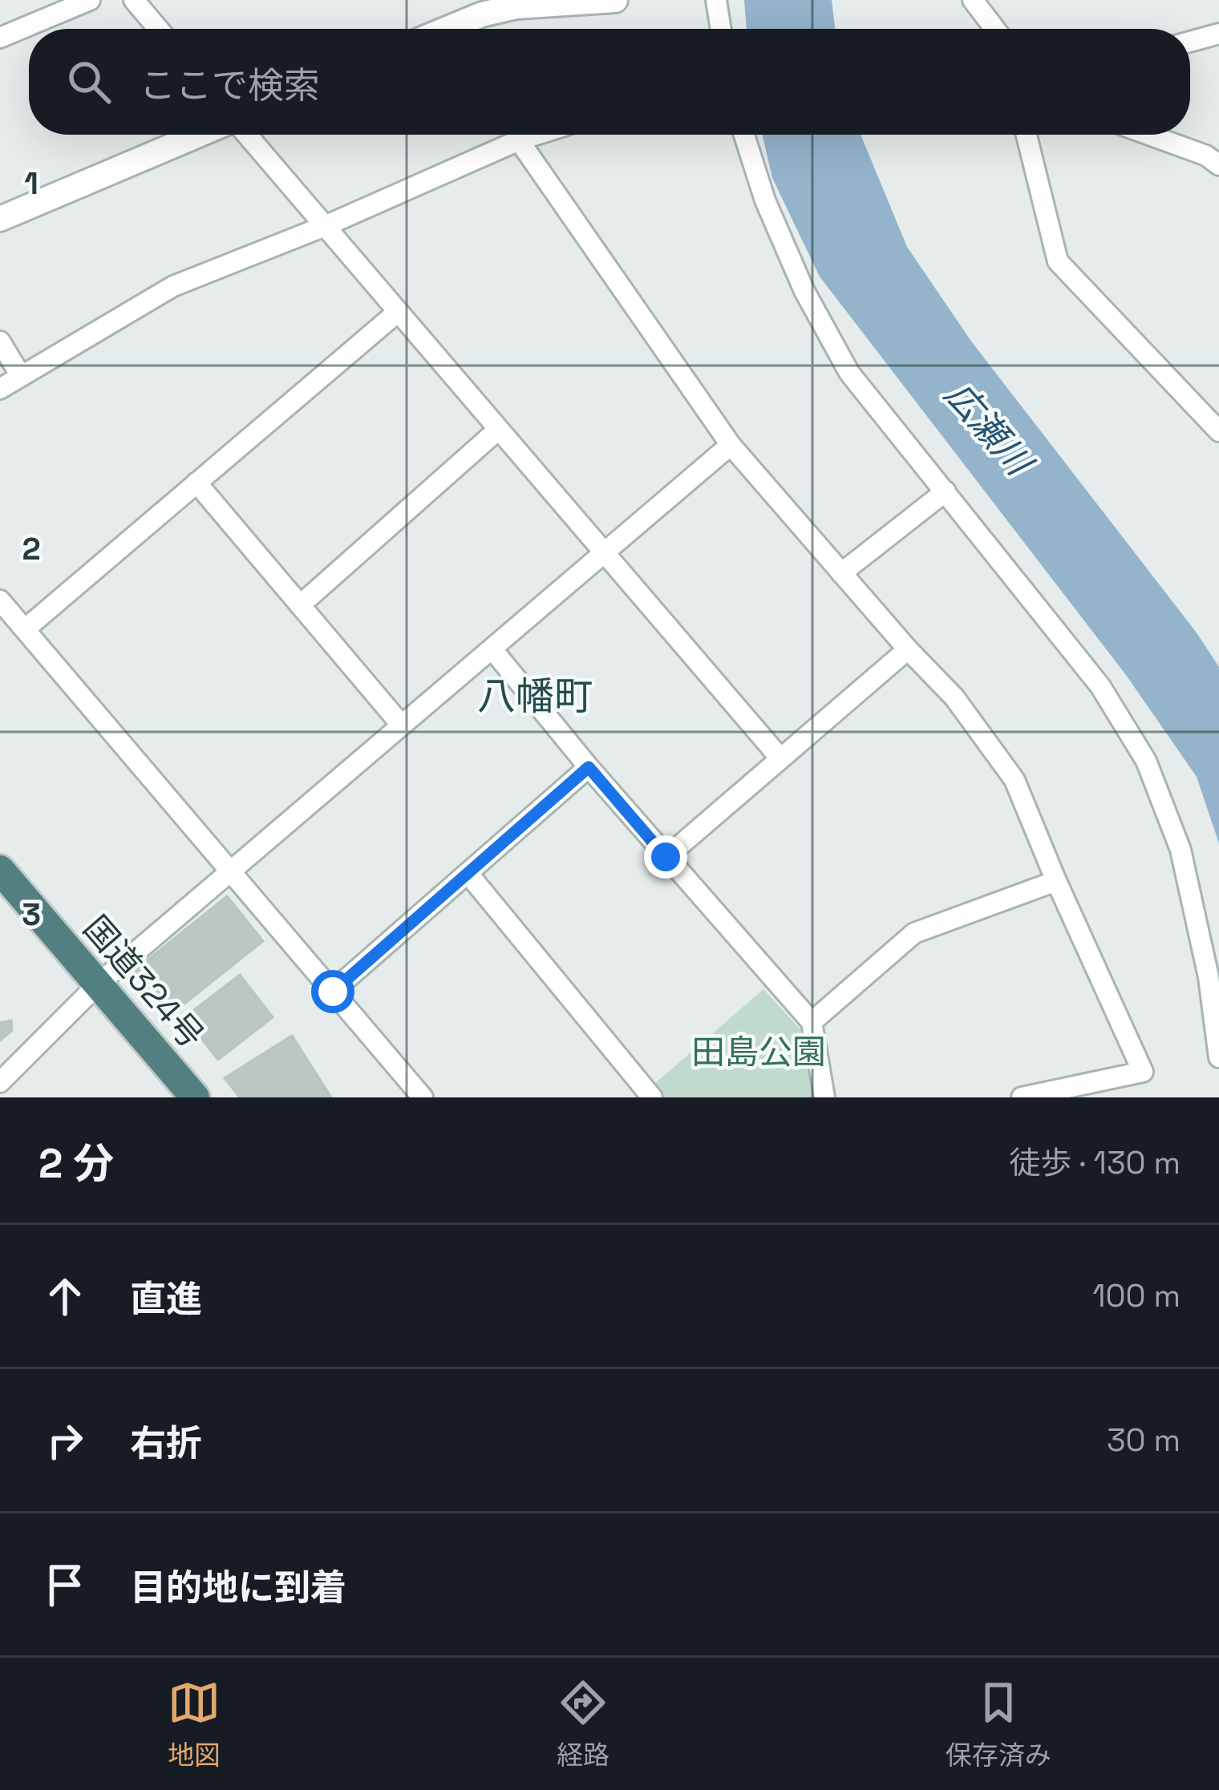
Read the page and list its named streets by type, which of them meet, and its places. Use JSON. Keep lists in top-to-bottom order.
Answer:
{
  "streets": {
    "highway": ["国道324号"]
  },
  "districts": ["八幡町"],
  "water": ["広瀬川"],
  "parks": ["田島公園"],
  "page": {
    "search": "ここで検索",
    "heading": ["2 分", "徒歩 · 130 m"],
    "list": [
      ["直進", "100 m"],
      ["右折", "30 m"],
      "目的地に到着"
    ],
    "nav": ["地図", "経路", "保存済み"]
  },
  "grid": {
    "rows": ["1", "2", "3"]
  }
}
